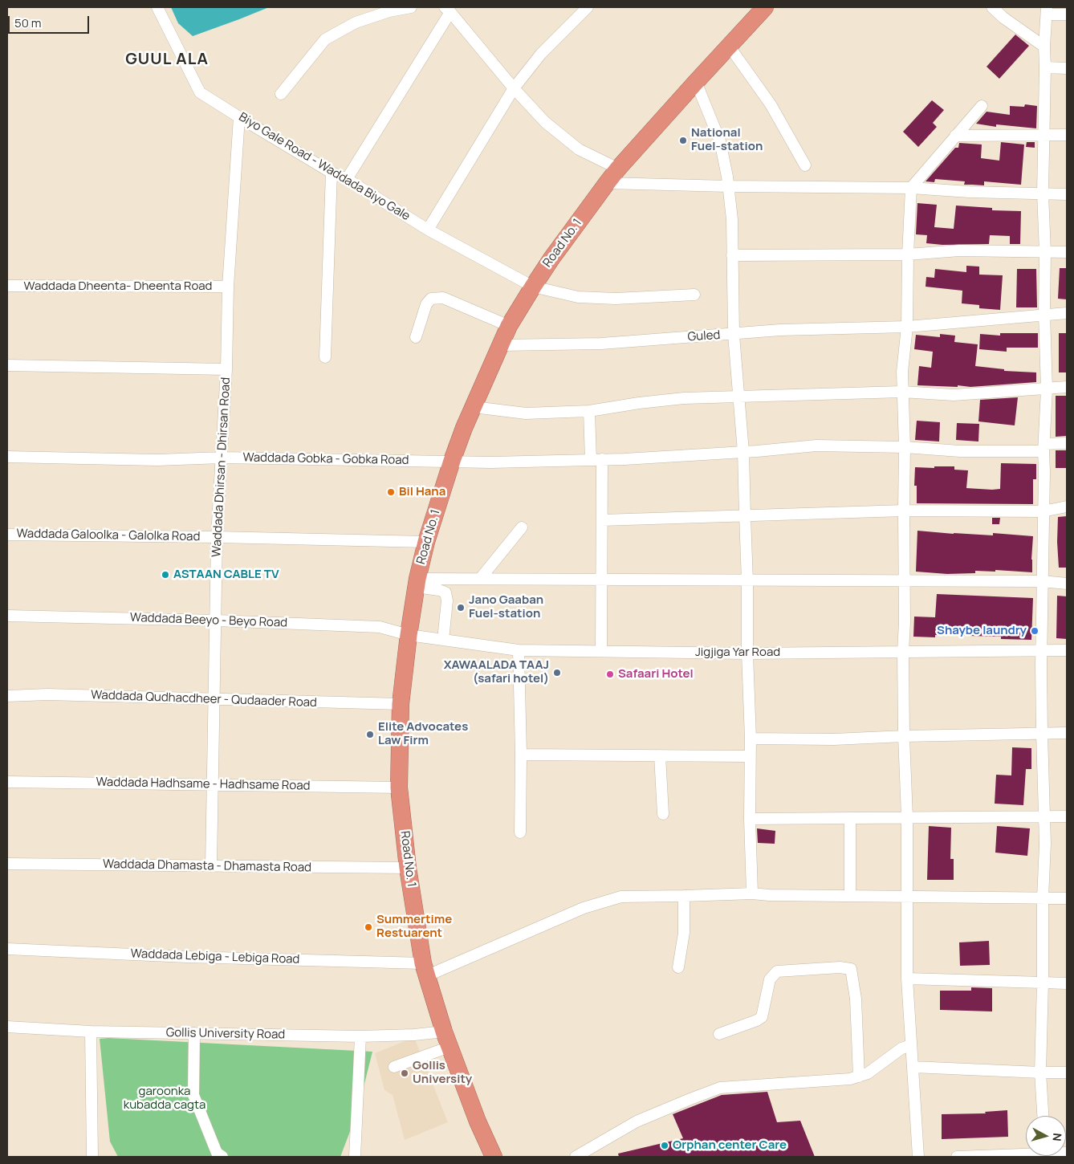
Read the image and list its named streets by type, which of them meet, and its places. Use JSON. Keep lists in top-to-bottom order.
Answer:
{
  "streets": {
    "highway": ["Road No. 1"],
    "street": [
      "Biyo Gale Road - Waddada Biyo Gale",
      "Waddada Dheenta- Dheenta Road",
      "Guled",
      "Waddada Gobka - Gobka Road",
      "Waddada Dhirsan - Dhirsan Road",
      "Waddada Galoolka - Galolka Road",
      "Waddada Beeyo - Beyo Road",
      "Jigjiga Yar Road",
      "Waddada Qudhacdheer - Qudaader Road",
      "Waddada Hadhsame - Hadhsame Road",
      "Waddada Dhamasta - Dhamasta Road",
      "Waddada Lebiga - Lebiga Road",
      "Gollis University Road"
    ]
  },
  "crossings": [
    ["Biyo Gale Road - Waddada Biyo Gale", "Road No. 1"],
    ["Biyo Gale Road - Waddada Biyo Gale", "Waddada Dhirsan - Dhirsan Road"],
    ["Road No. 1", "Guled"],
    ["Road No. 1", "Waddada Gobka - Gobka Road"],
    ["Road No. 1", "Waddada Galoolka - Galolka Road"],
    ["Road No. 1", "Waddada Beeyo - Beyo Road"],
    ["Road No. 1", "Jigjiga Yar Road"],
    ["Road No. 1", "Waddada Qudhacdheer - Qudaader Road"],
    ["Road No. 1", "Waddada Hadhsame - Hadhsame Road"],
    ["Road No. 1", "Waddada Dhamasta - Dhamasta Road"],
    ["Road No. 1", "Waddada Lebiga - Lebiga Road"],
    ["Road No. 1", "Gollis University Road"],
    ["Waddada Dheenta- Dheenta Road", "Waddada Dhirsan - Dhirsan Road"],
    ["Waddada Gobka - Gobka Road", "Waddada Dhirsan - Dhirsan Road"],
    ["Waddada Dhirsan - Dhirsan Road", "Waddada Galoolka - Galolka Road"],
    ["Waddada Dhirsan - Dhirsan Road", "Waddada Beeyo - Beyo Road"],
    ["Waddada Dhirsan - Dhirsan Road", "Waddada Qudhacdheer - Qudaader Road"],
    ["Waddada Dhirsan - Dhirsan Road", "Waddada Hadhsame - Hadhsame Road"],
    ["Waddada Dhirsan - Dhirsan Road", "Waddada Dhamasta - Dhamasta Road"],
    ["Waddada Beeyo - Beyo Road", "Jigjiga Yar Road"]
  ],
  "districts": ["GUUL ALA"],
  "parks": ["garoonka kubadda cagta"],
  "places": [
    "National Fuel-station",
    "Bil Hana",
    "ASTAAN CABLE TV",
    "Jano Gaaban Fuel-station",
    "Shaybe laundry",
    "XAWAALADA TAAJ (safari hotel)",
    "Safaari Hotel",
    "Elite Advocates Law Firm",
    "Summertime Restuarent",
    "Gollis University",
    "Orphan center Care"
  ],
  "scale_bar": "50 m",
  "north": "right"
}
